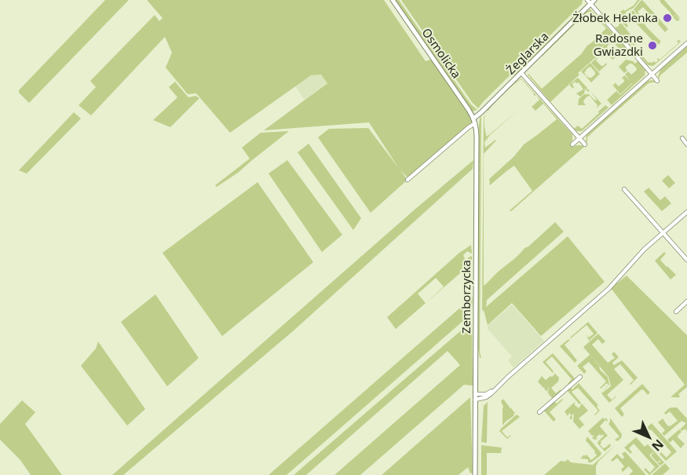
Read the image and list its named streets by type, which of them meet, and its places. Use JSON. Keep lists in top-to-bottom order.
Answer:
{
  "streets": {
    "street": ["Osmolicka", "Żeglarska", "Zemborzycka"]
  },
  "crossings": [
    ["Osmolicka", "Żeglarska"],
    ["Osmolicka", "Zemborzycka"],
    ["Żeglarska", "Zemborzycka"]
  ],
  "places": ["Żłobek Helenka", "Radosne Gwiazdki"],
  "north": "bottom right"
}
